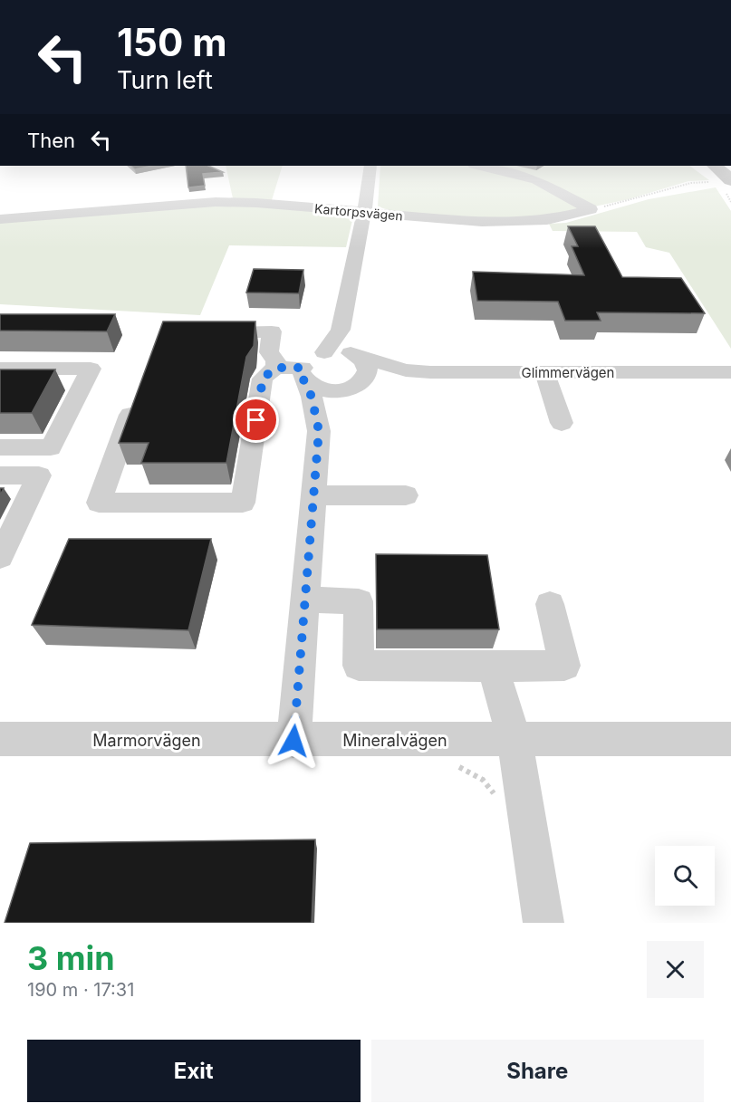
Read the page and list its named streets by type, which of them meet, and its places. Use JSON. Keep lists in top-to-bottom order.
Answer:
{
  "streets": {
    "street": [
      "Kartorpsvägen",
      "Glimmervägen",
      "Marmorvägen",
      "Mineralvägen"
    ]
  },
  "crossings": [
    ["Marmorvägen", "Mineralvägen"]
  ],
  "page": {
    "turn": ["150 m", "Turn left"],
    "then": "Then",
    "heading": ["3 min", "190 m · 17:31"],
    "buttons": ["Exit", "Share"]
  }
}
